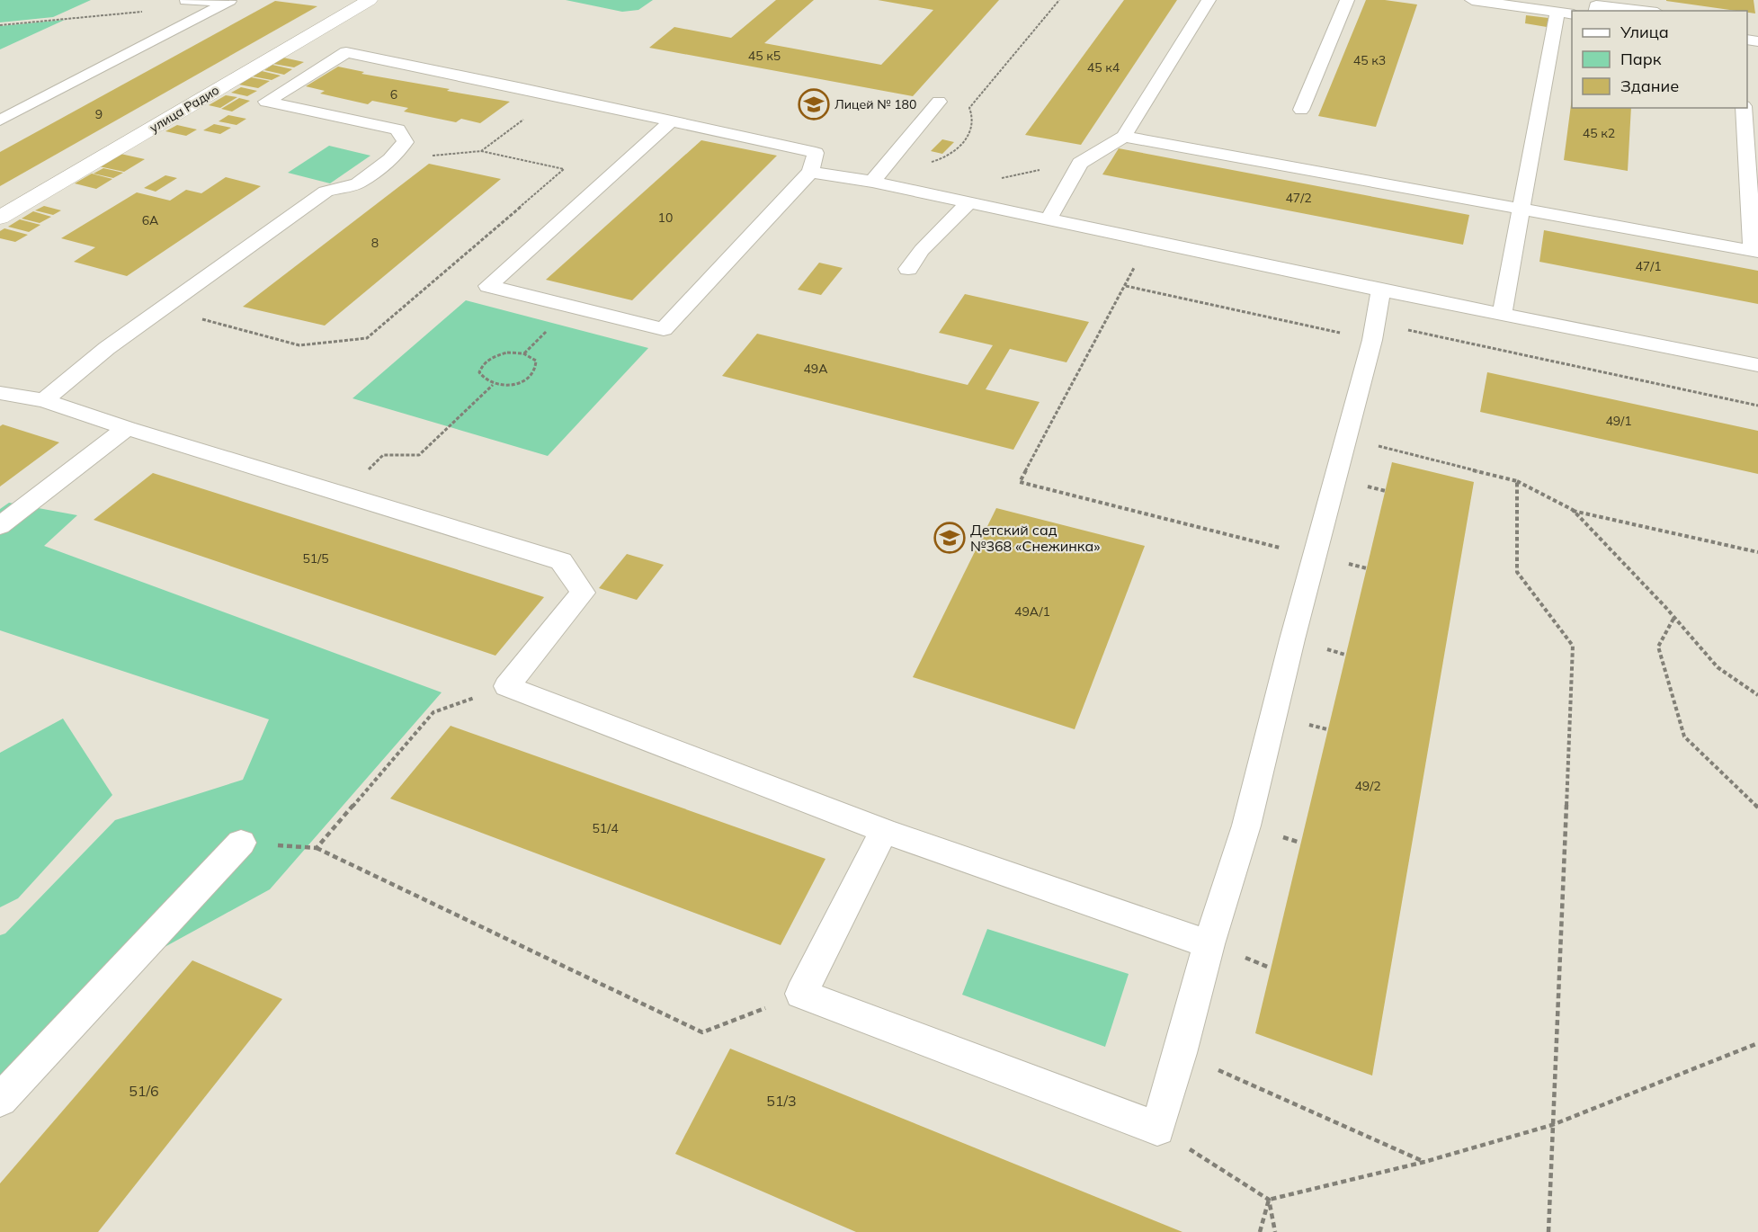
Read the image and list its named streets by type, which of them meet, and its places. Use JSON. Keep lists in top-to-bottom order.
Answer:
{
  "streets": {
    "street": ["улица Радио"]
  },
  "places": {
    "school or university": ["Лицей № 180", "Детский сад №368 «Снежинка»"]
  },
  "house_numbers": [
    "45 к5",
    "45 к3",
    "45 к4",
    "6",
    "9",
    "45 к2",
    "47/2",
    "10",
    "6А",
    "8",
    "47/1",
    "49А",
    "49/1",
    "51/5",
    "49А/1",
    "49/2",
    "51/4",
    "51/6",
    "51/3"
  ],
  "legend": ["Улица", "Парк", "Здание"]
}
